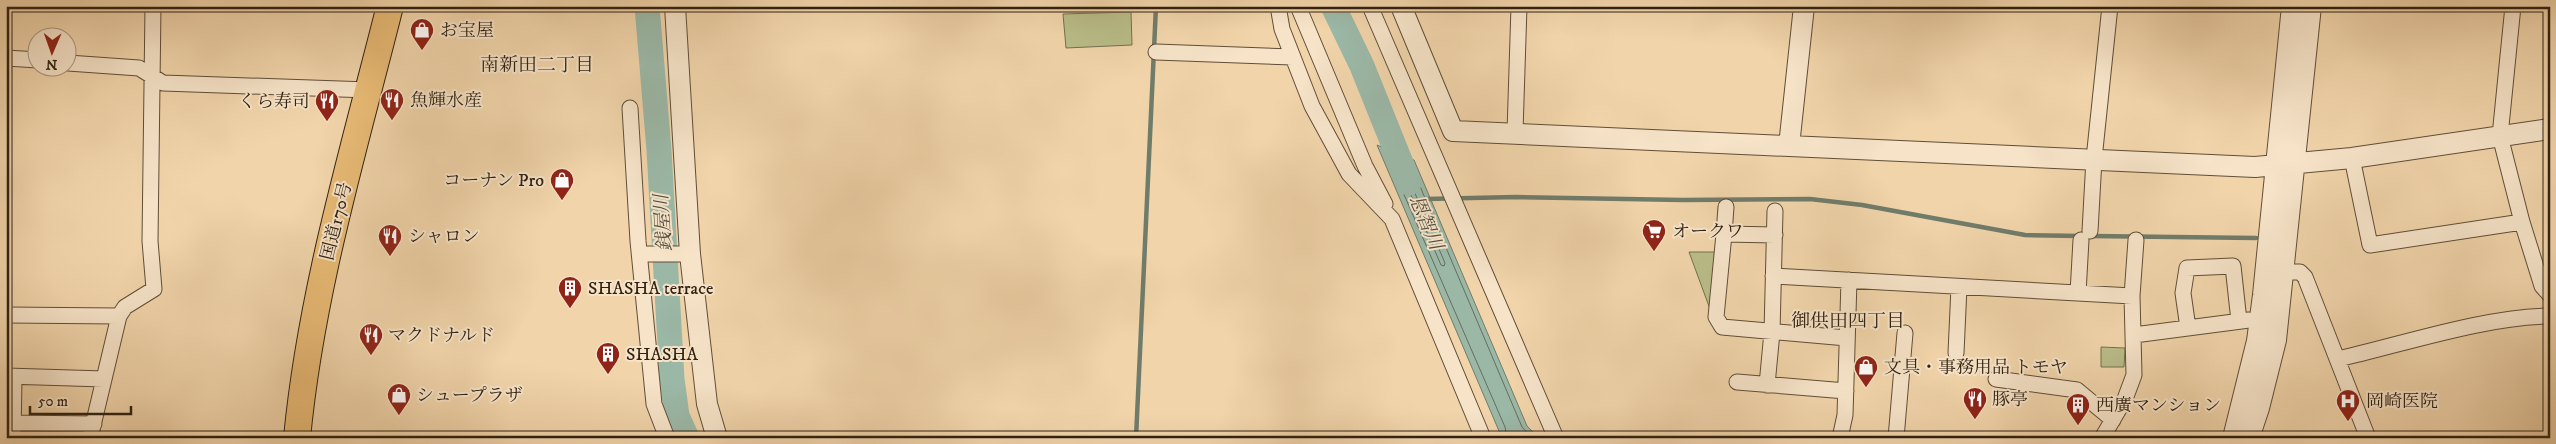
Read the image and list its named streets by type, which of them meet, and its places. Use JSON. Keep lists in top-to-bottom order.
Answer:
{
  "streets": {
    "highway": ["国道170号"]
  },
  "districts": ["南新田二丁目", "御供田四丁目"],
  "water": ["恩智川", "銭屋川"],
  "places": {
    "shop": [
      "お宝屋",
      "コーナン Pro",
      "文具・事務用品 トモヤ",
      "シュープラザ"
    ],
    "restaurant": [
      "魚輝水産",
      "くら寿司",
      "シャロン",
      "マクドナルド",
      "豚亭"
    ],
    "supermarket": ["オークワ"],
    "building": ["SHASHA terrace", "SHASHA", "西廣マンション"],
    "hospital": ["岡崎医院"]
  },
  "scale_bar": "50 m",
  "north": "bottom"
}
